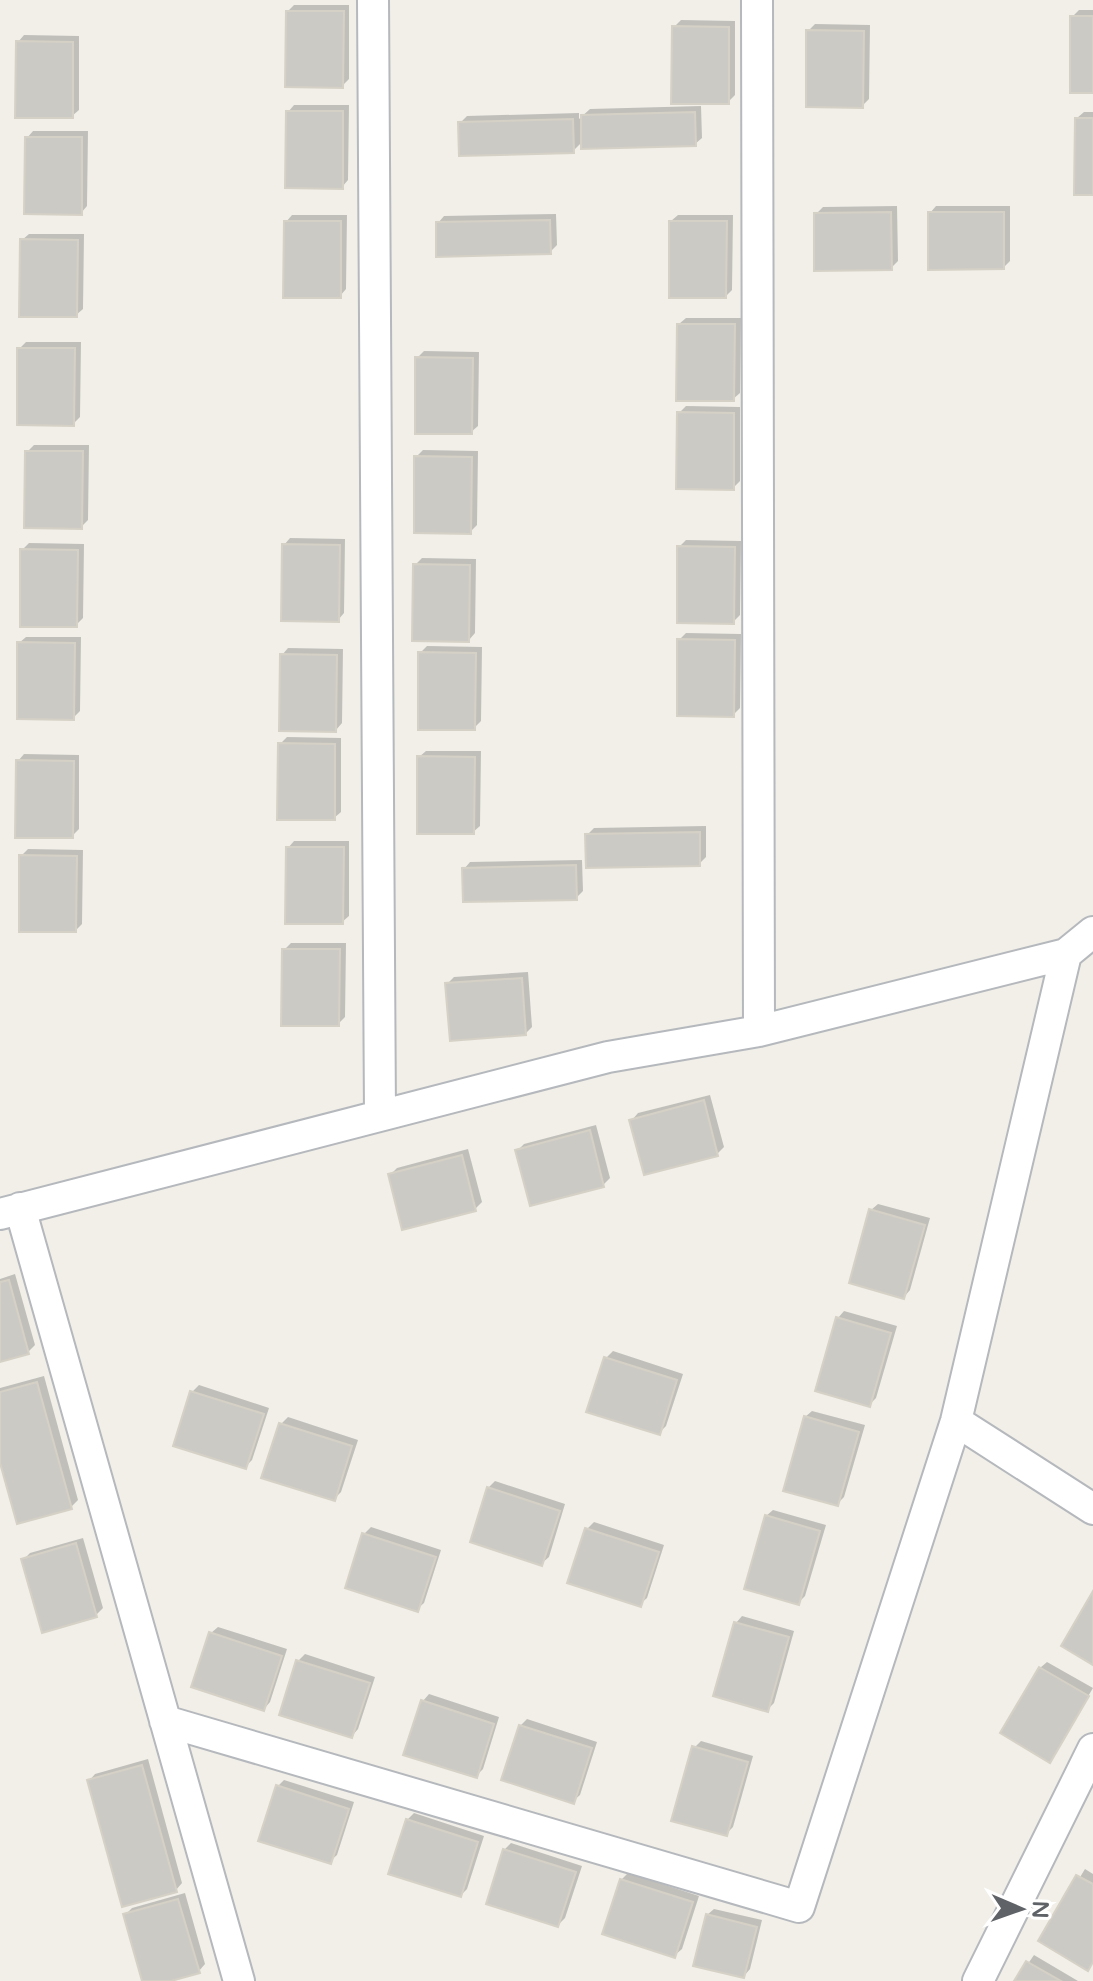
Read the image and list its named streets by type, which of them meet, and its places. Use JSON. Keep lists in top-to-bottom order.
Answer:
{
  "north": "right"
}
